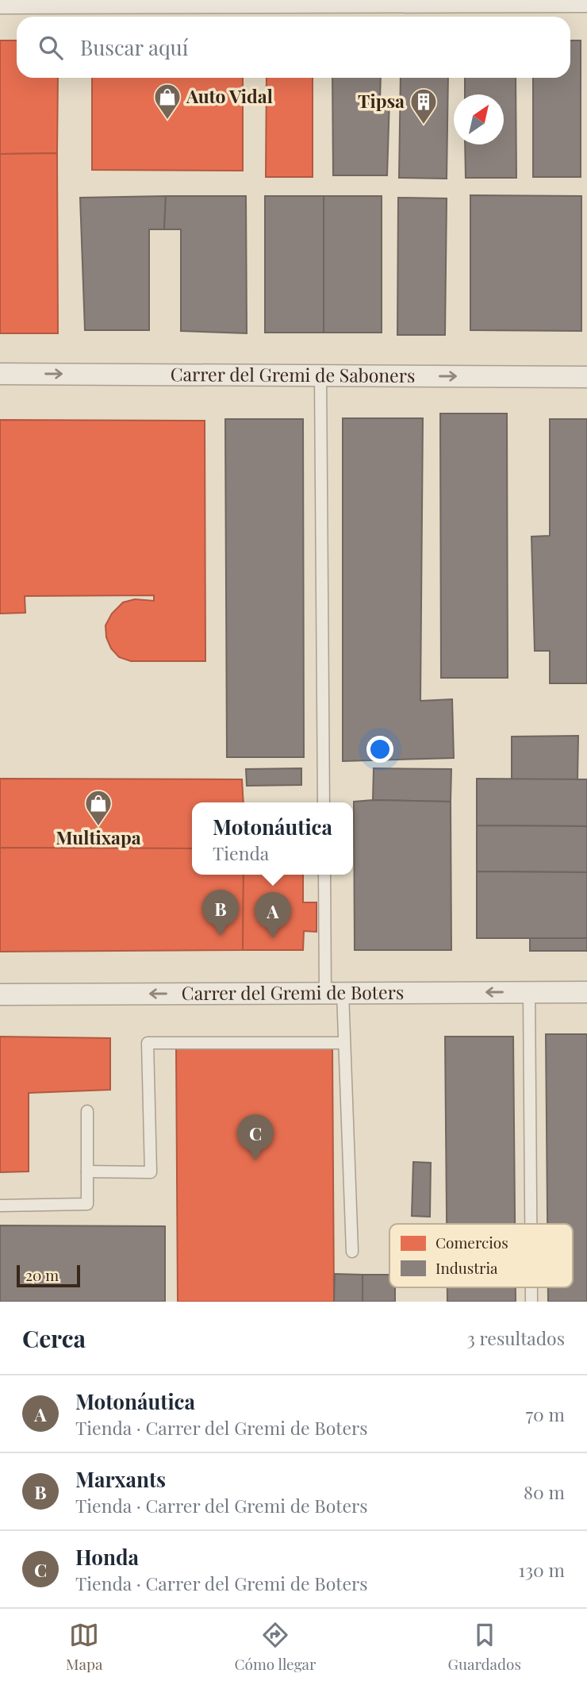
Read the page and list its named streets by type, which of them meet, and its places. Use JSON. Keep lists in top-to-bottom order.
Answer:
{
  "streets": {
    "street": ["Carrer del Gremi de Saboners", "Carrer del Gremi de Boters"]
  },
  "one_way": ["Carrer del Gremi de Saboners", "Carrer del Gremi de Boters"],
  "places": {
    "shop": ["Auto Vidal", "Multixapa"],
    "building": ["Tipsa"]
  },
  "legend": ["Comercios", "Industria"],
  "scale_bar": "20 m",
  "north": "top right",
  "page": {
    "search": "Buscar aquí",
    "popup": ["Motonáutica", "Tienda"],
    "pins": ["B", "A", "C"],
    "scale": "20 m",
    "heading": ["Cerca", "3 resultados"],
    "list": [
      {
        "mark": "A",
        "name": "Motonáutica",
        "note": "Tienda · Carrer del Gremi de Boters",
        "value": "70 m"
      },
      {
        "mark": "B",
        "name": "Marxants",
        "note": "Tienda · Carrer del Gremi de Boters",
        "value": "80 m"
      },
      {
        "mark": "C",
        "name": "Honda",
        "note": "Tienda · Carrer del Gremi de Boters",
        "value": "130 m"
      }
    ],
    "nav": ["Mapa", "Cómo llegar", "Guardados"]
  }
}
